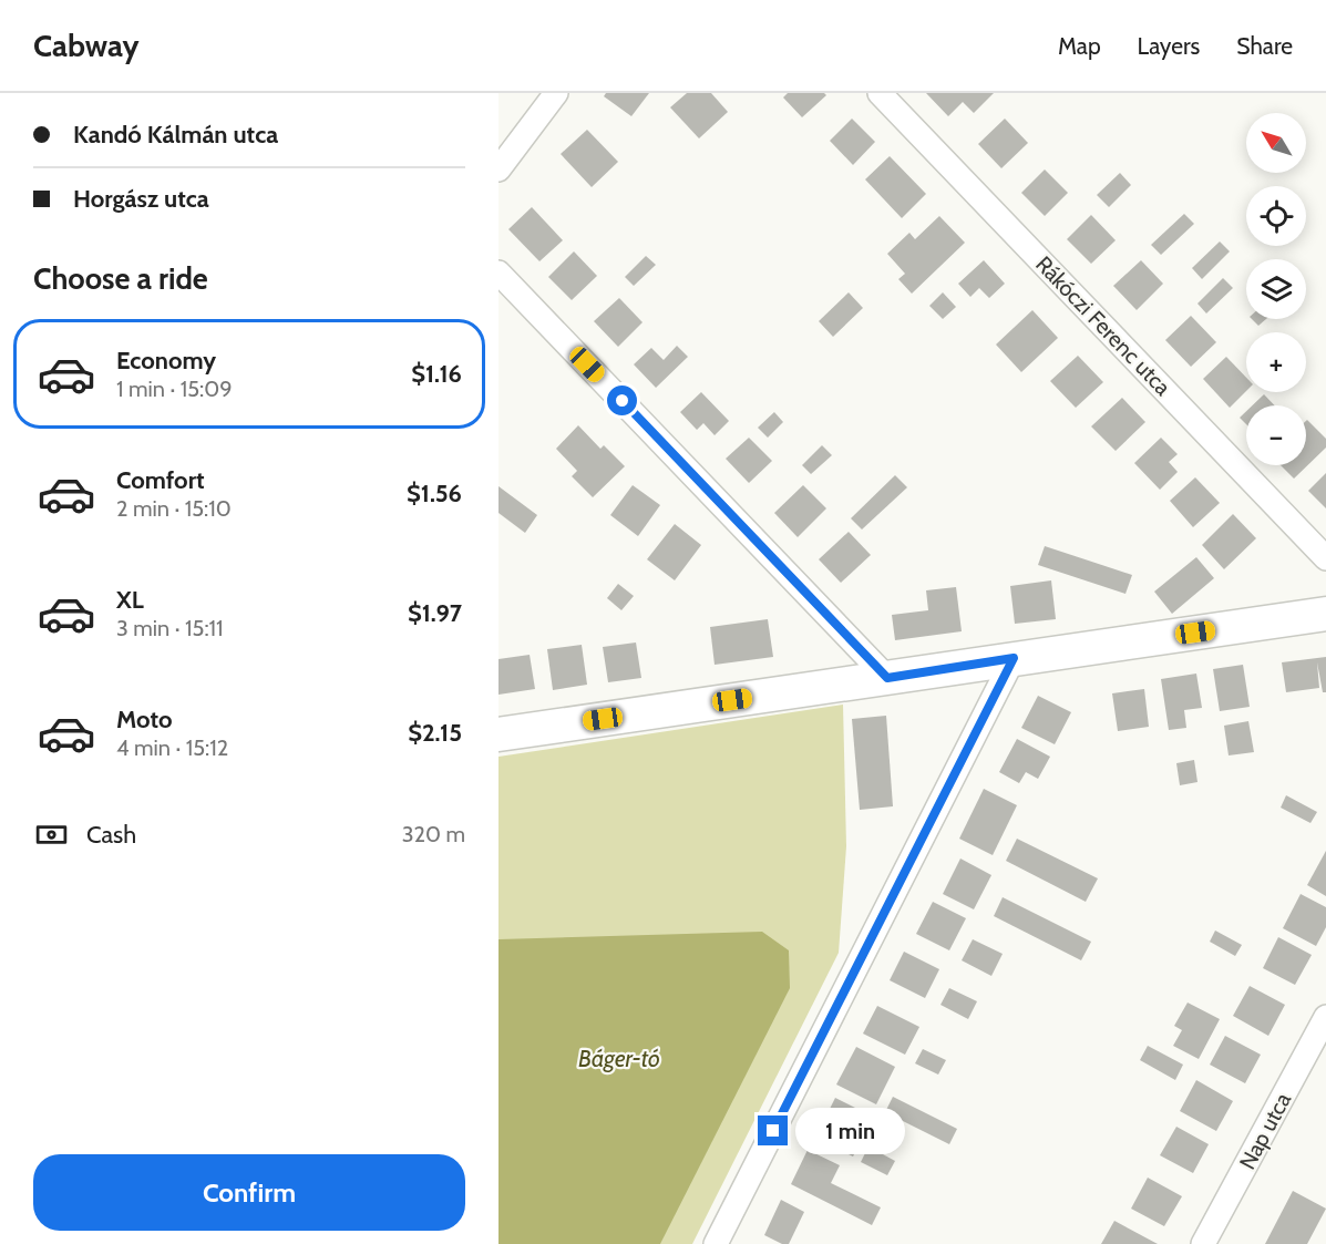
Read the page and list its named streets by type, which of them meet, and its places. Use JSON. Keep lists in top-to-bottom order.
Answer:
{
  "streets": {
    "street": ["Rákóczi Ferenc utca", "Nap utca"]
  },
  "water": ["Báger-tó"],
  "north": "top left",
  "page": {
    "header": "Cabway",
    "nav": ["Map", "Layers", "Share"],
    "banner": ["Kandó Kálmán utca", "Horgász utca"],
    "map_buttons": ["+", "−"],
    "heading": "Choose a ride",
    "list": [
      {
        "name": "Economy",
        "note": "1 min · 15:09",
        "value": "$1.16"
      },
      {
        "name": "Comfort",
        "note": "2 min · 15:10",
        "value": "$1.56"
      },
      {
        "name": "XL",
        "note": "3 min · 15:11",
        "value": "$1.97"
      },
      {
        "name": "Moto",
        "note": "4 min · 15:12",
        "value": "$2.15"
      }
    ],
    "pay": ["Cash", "320 m"],
    "bubble": "1 min",
    "buttons": "Confirm"
  }
}
